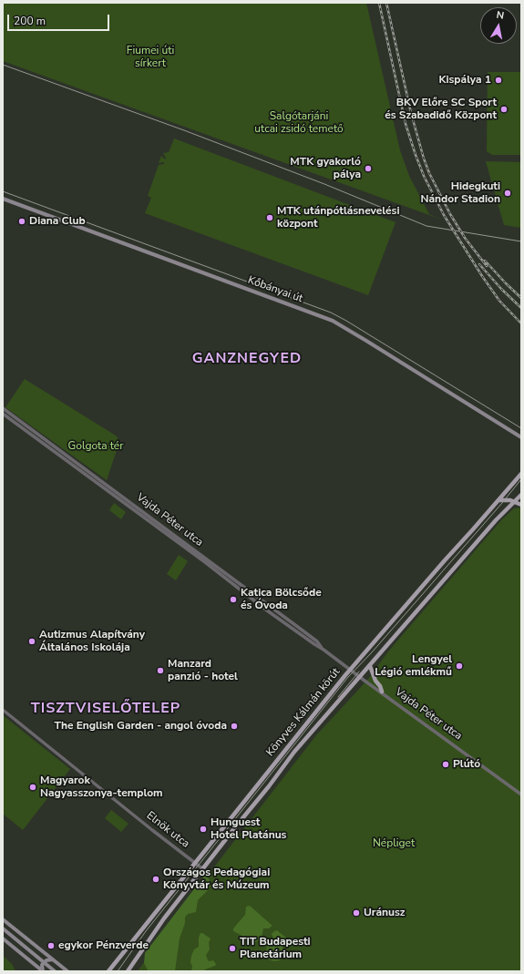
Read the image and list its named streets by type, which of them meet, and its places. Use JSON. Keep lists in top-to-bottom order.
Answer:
{
  "streets": {
    "main road": ["Kőbányai út", "Könyves Kálmán körút"],
    "street": ["Vajda Péter utca", "Elnök utca"]
  },
  "crossings": [
    ["Vajda Péter utca", "Könyves Kálmán körút"],
    ["Könyves Kálmán körút", "Elnök utca"]
  ],
  "districts": ["GANZNEGYED", "TISZTVISELŐTELEP"],
  "parks": [
    "Fiumei úti sírkert",
    "Salgótarjáni utcai zsidó temető",
    "Golgota tér",
    "Népliget"
  ],
  "places": [
    "Kispálya 1",
    "BKV Előre SC Sport és Szabadidő Központ",
    "MTK gyakorló pálya",
    "Hidegkuti Nándor Stadion",
    "MTK utánpótlásnevelési központ",
    "Diana Club",
    "Katica Bölcsőde és Óvoda",
    "Autizmus Alapítvány Általános Iskolája",
    "Lengyel Légió emlékmű",
    "Manzard panzió - hotel",
    "The English Garden - angol óvoda",
    "Plútó",
    "Magyarok Nagyasszonya-templom",
    "Hunguest Hotel Platánus",
    "Országos Pedagógiai Könyvtár és Múzeum",
    "Uránusz",
    "egykor Pénzverde",
    "TIT Budapesti Planetárium"
  ],
  "scale_bar": "200 m",
  "north": "top"
}
